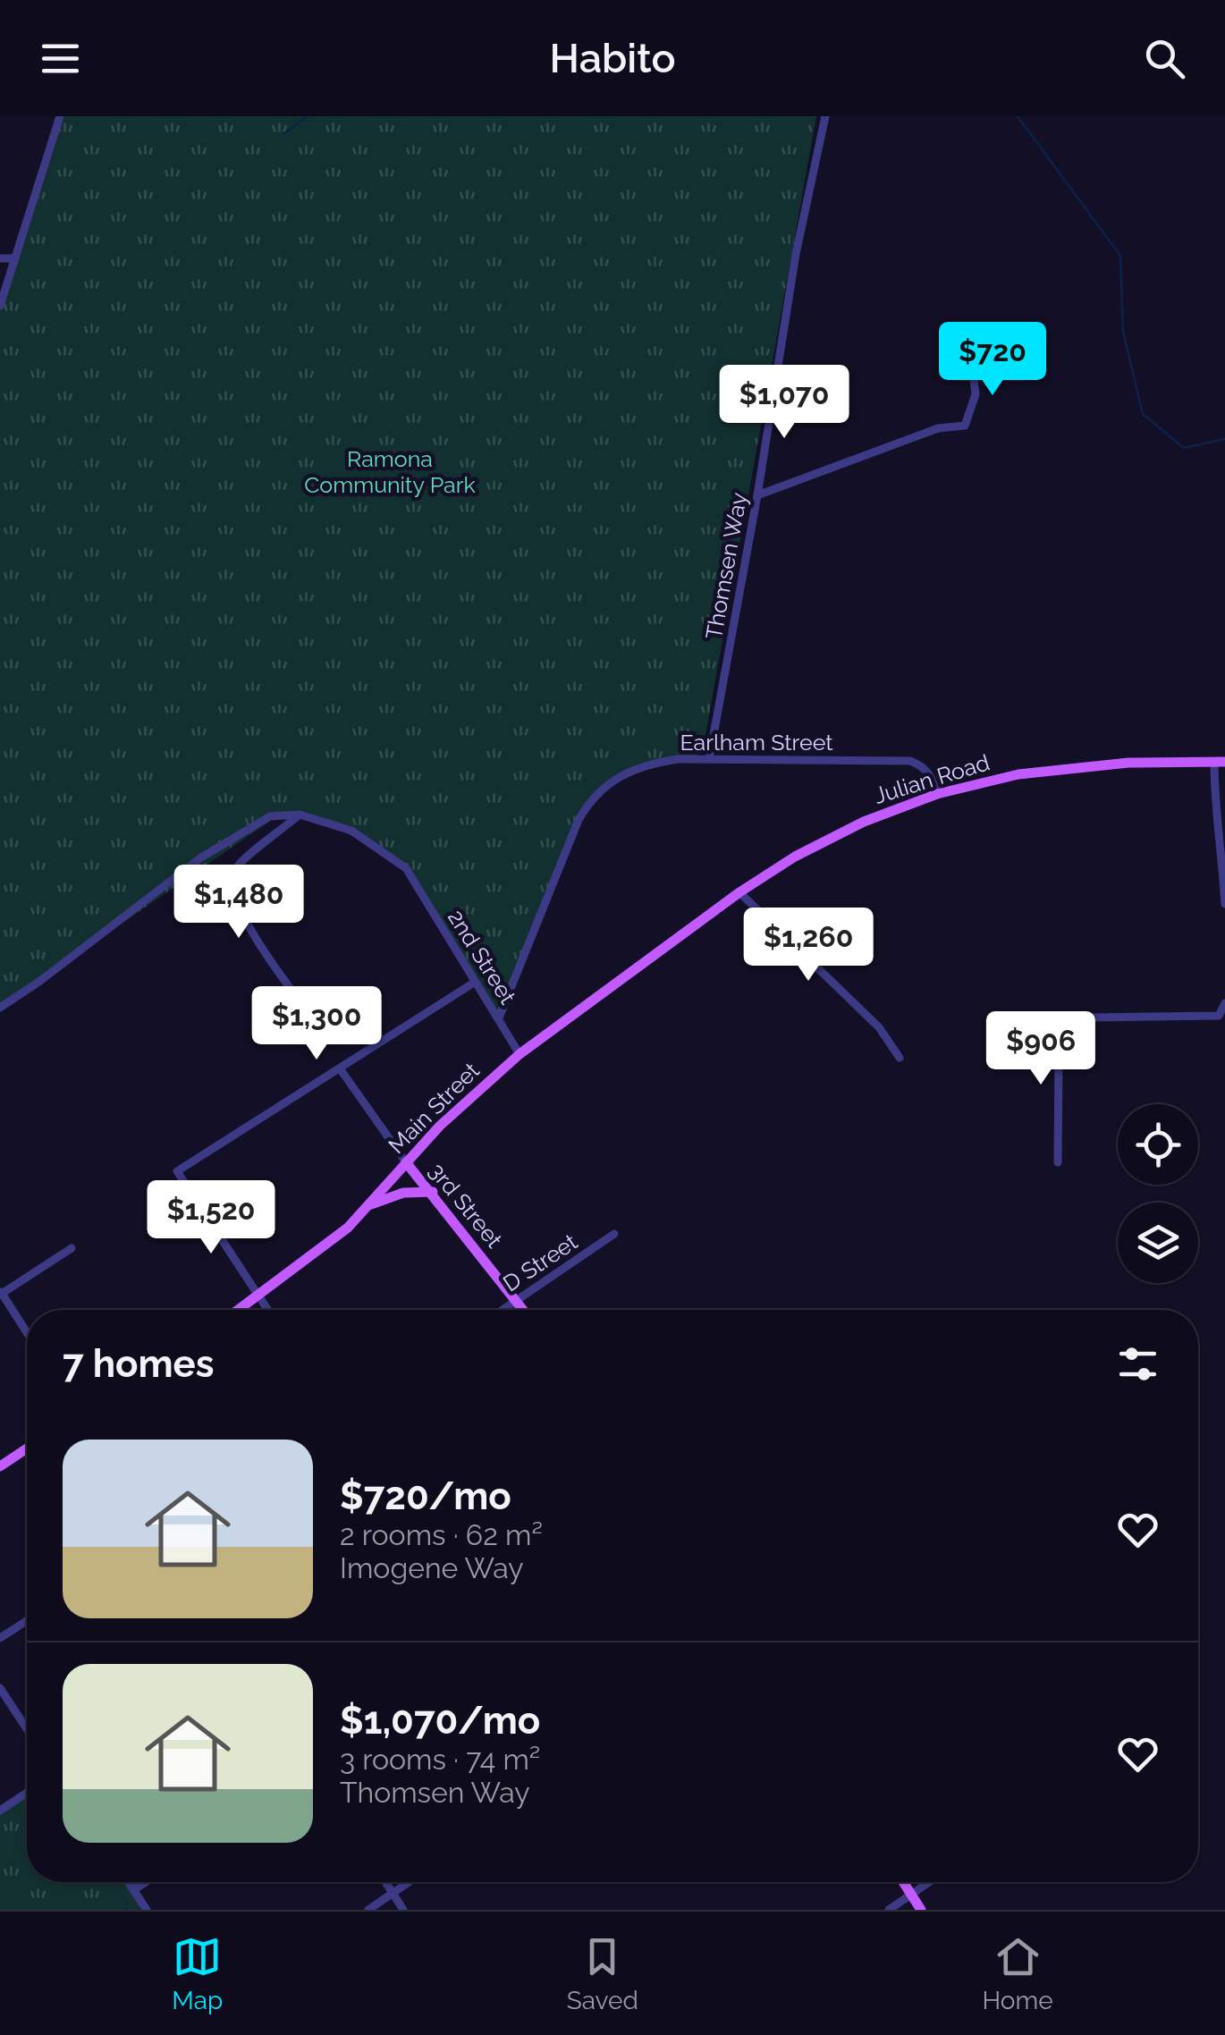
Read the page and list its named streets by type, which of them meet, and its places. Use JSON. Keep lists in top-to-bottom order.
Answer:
{
  "streets": {
    "main road": ["Julian Road", "Main Street", "3rd Street"],
    "street": [
      "Thomsen Way",
      "Earlham Street",
      "2nd Street",
      "D Street"
    ]
  },
  "crossings": [
    ["Thomsen Way", "Earlham Street"],
    ["Earlham Street", "Julian Road"],
    ["Earlham Street", "2nd Street"],
    ["Julian Road", "Main Street"],
    ["2nd Street", "Main Street"],
    ["Main Street", "3rd Street"],
    ["3rd Street", "D Street"]
  ],
  "parks": ["Ramona Community Park"],
  "page": {
    "header": "Habito",
    "price": [
      "$720",
      "$1,070",
      "$1,480",
      "$1,260",
      "$1,300",
      "$906",
      "$1,520"
    ],
    "heading": "7 homes",
    "list": [
      {
        "name": "$720/mo",
        "note": "2 rooms · 62 m² · Imogene Way"
      },
      {
        "name": "$1,070/mo",
        "note": "3 rooms · 74 m² · Thomsen Way"
      }
    ],
    "tabs": ["Map", "Saved", "Home"]
  }
}
